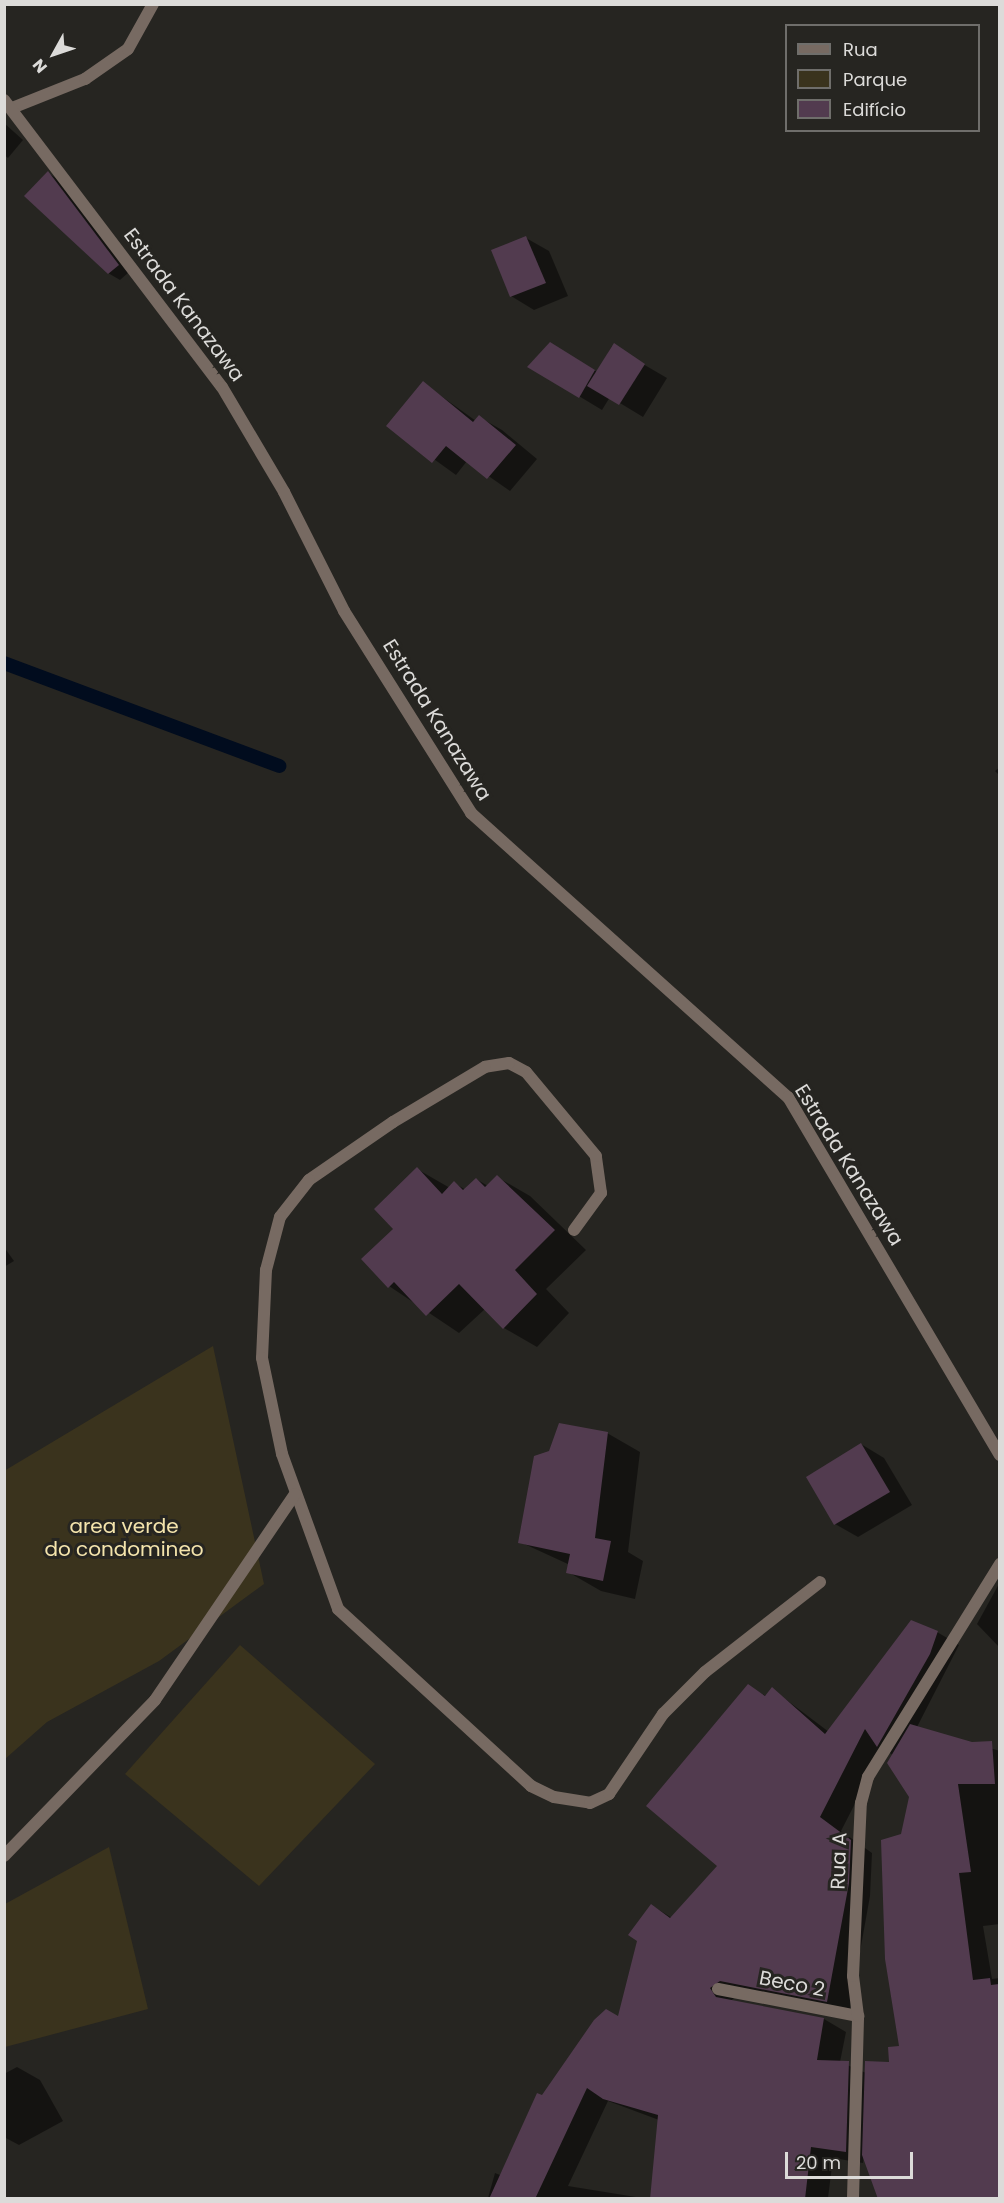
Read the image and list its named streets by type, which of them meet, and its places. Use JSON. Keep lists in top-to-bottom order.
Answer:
{
  "streets": {
    "street": ["Estrada Kanazawa", "Rua A", "Beco 2"]
  },
  "crossings": [
    ["Rua A", "Beco 2"]
  ],
  "parks": ["area verde do condomineo"],
  "legend": ["Rua", "Parque", "Edifício"],
  "scale_bar": "20 m",
  "north": "bottom left"
}
